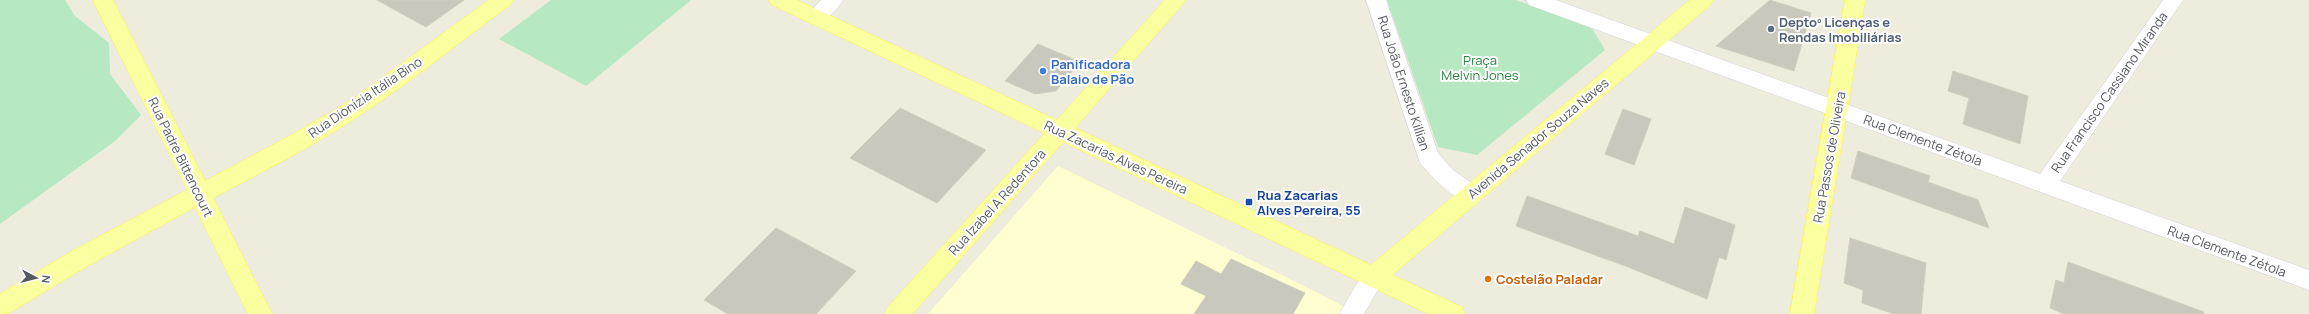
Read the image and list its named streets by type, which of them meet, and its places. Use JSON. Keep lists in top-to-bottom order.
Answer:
{
  "streets": {
    "main road": [
      "Rua Dionízia Itália Bino",
      "Avenida Senador Souza Naves",
      "Rua Padre Bittencourt",
      "Rua Zacarias Alves Pereira",
      "Rua Passos de Oliveira",
      "Rua Izabel A Redentora"
    ],
    "street": ["Rua João Ernesto Killian", "Rua Francisco Cassiano Miranda", "Rua Clemente Zétola"]
  },
  "crossings": [
    ["Rua João Ernesto Killian", "Avenida Senador Souza Naves"],
    ["Rua Francisco Cassiano Miranda", "Rua Clemente Zétola"],
    ["Rua Dionízia Itália Bino", "Rua Padre Bittencourt"],
    ["Avenida Senador Souza Naves", "Rua Clemente Zétola"],
    ["Avenida Senador Souza Naves", "Rua Zacarias Alves Pereira"],
    ["Rua Clemente Zétola", "Rua Passos de Oliveira"],
    ["Rua Zacarias Alves Pereira", "Rua Izabel A Redentora"]
  ],
  "parks": ["Praça Melvin Jones"],
  "places": {
    "other": ["Deptoº Licenças e Rendas Imobiliárias", "Panificadora Balaio de Pão", "Costelão Paladar"],
    "transit": ["Rua Zacarias Alves Pereira, 55"]
  },
  "north": "right"
}
